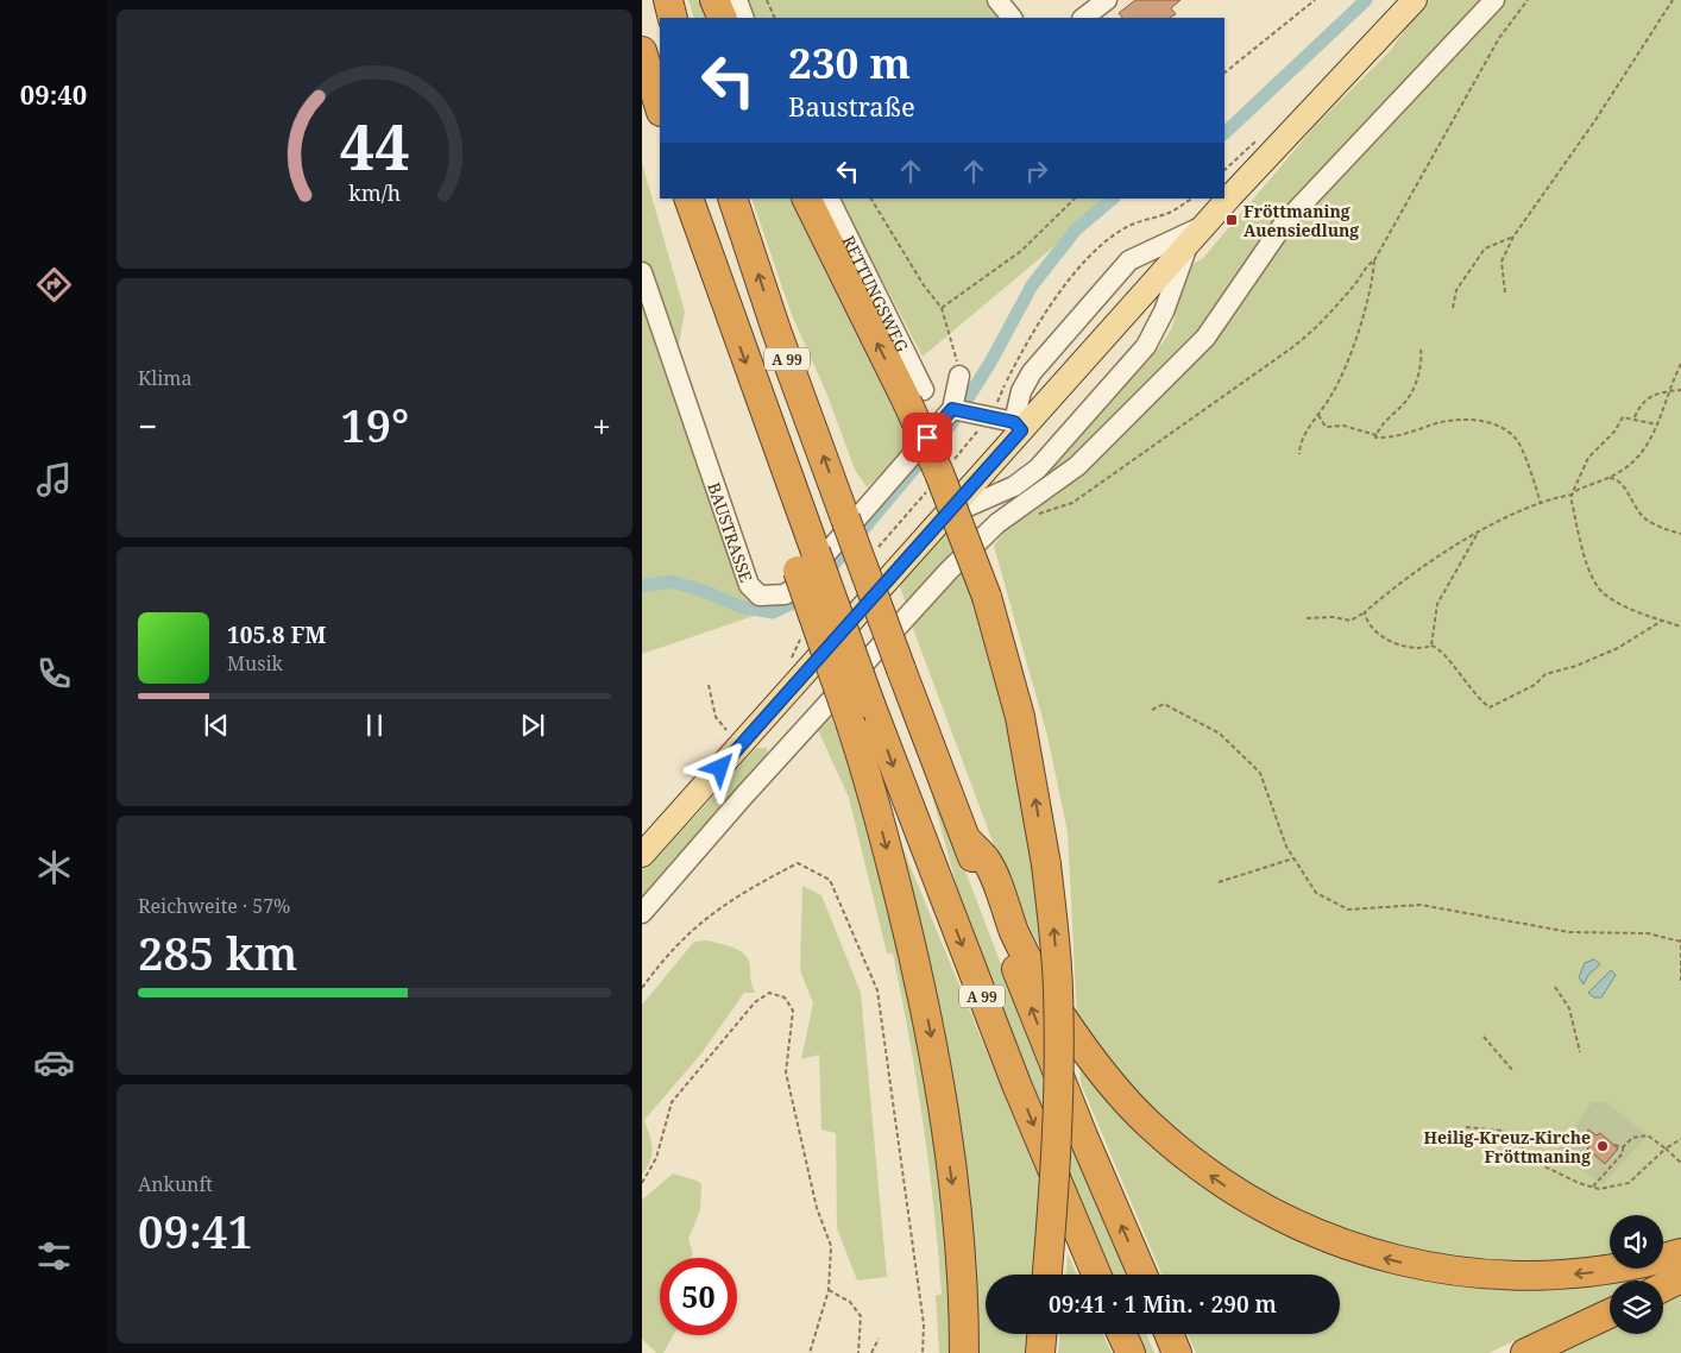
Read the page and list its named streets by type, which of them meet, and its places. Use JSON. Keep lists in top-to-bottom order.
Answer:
{
  "streets": {
    "highway": ["A 99"],
    "street": ["RETTUNGSWEG", "BAUSTRASSE"]
  },
  "places": {
    "transit": ["Fröttmaning Auensiedlung"],
    "other": ["Heilig-Kreuz-Kirche Fröttmaning"]
  },
  "page": {
    "tabs": "09:40",
    "turn": ["230 m", "Baustraße"],
    "tile": [
      "Klima",
      ["Reichweite · 57%", "285 km"],
      ["Ankunft", "09:41"]
    ],
    "heat": ["−", "19°", "+"],
    "song": ["105.8 FM", "Musik"],
    "limit": "50",
    "trip": "09:41 · 1 Min. · 290 m",
    "gauge": ["44", "km/h"]
  }
}
